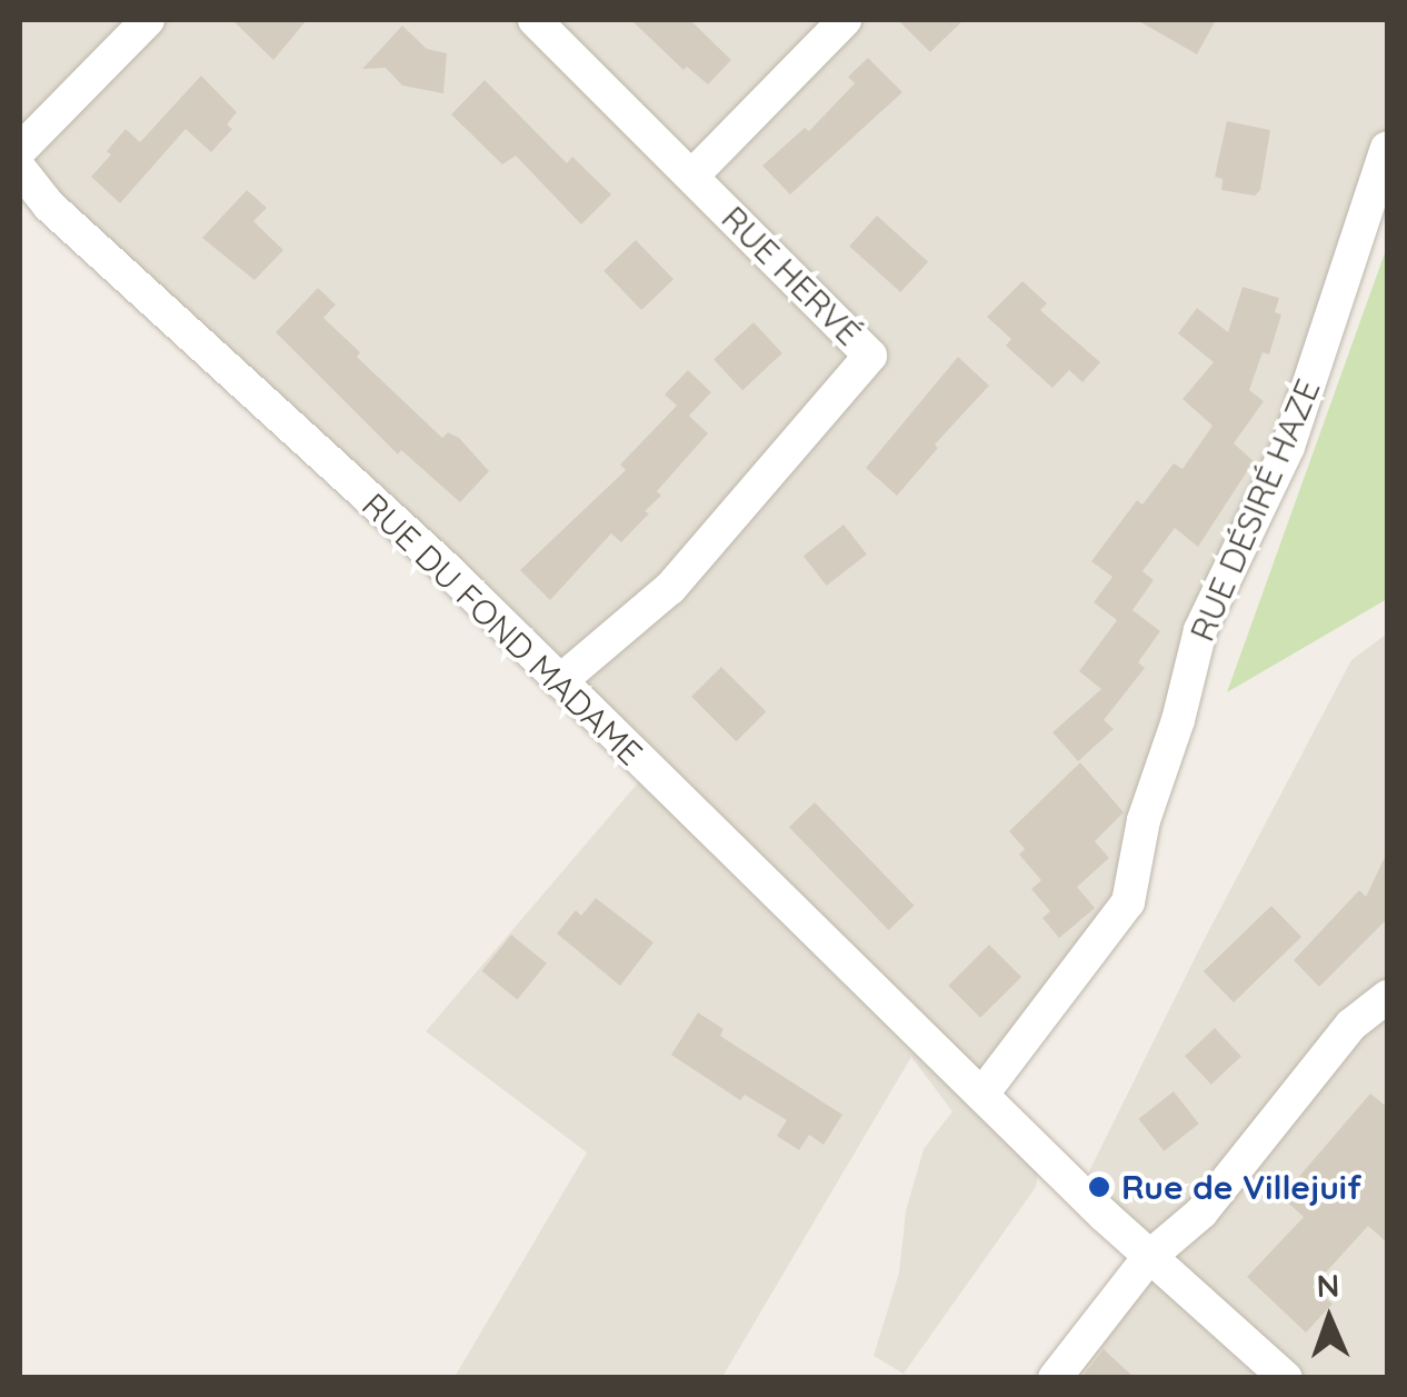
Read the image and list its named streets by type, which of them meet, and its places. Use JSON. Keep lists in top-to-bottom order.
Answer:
{
  "streets": {
    "street": ["RUE HERVÉ", "RUE DÉSIRÉ HAZE", "RUE DU FOND MADAME"]
  },
  "crossings": [
    ["RUE HERVÉ", "RUE DU FOND MADAME"],
    ["RUE DÉSIRÉ HAZE", "RUE DU FOND MADAME"]
  ],
  "places": ["Rue de Villejuif"],
  "north": "top"
}
